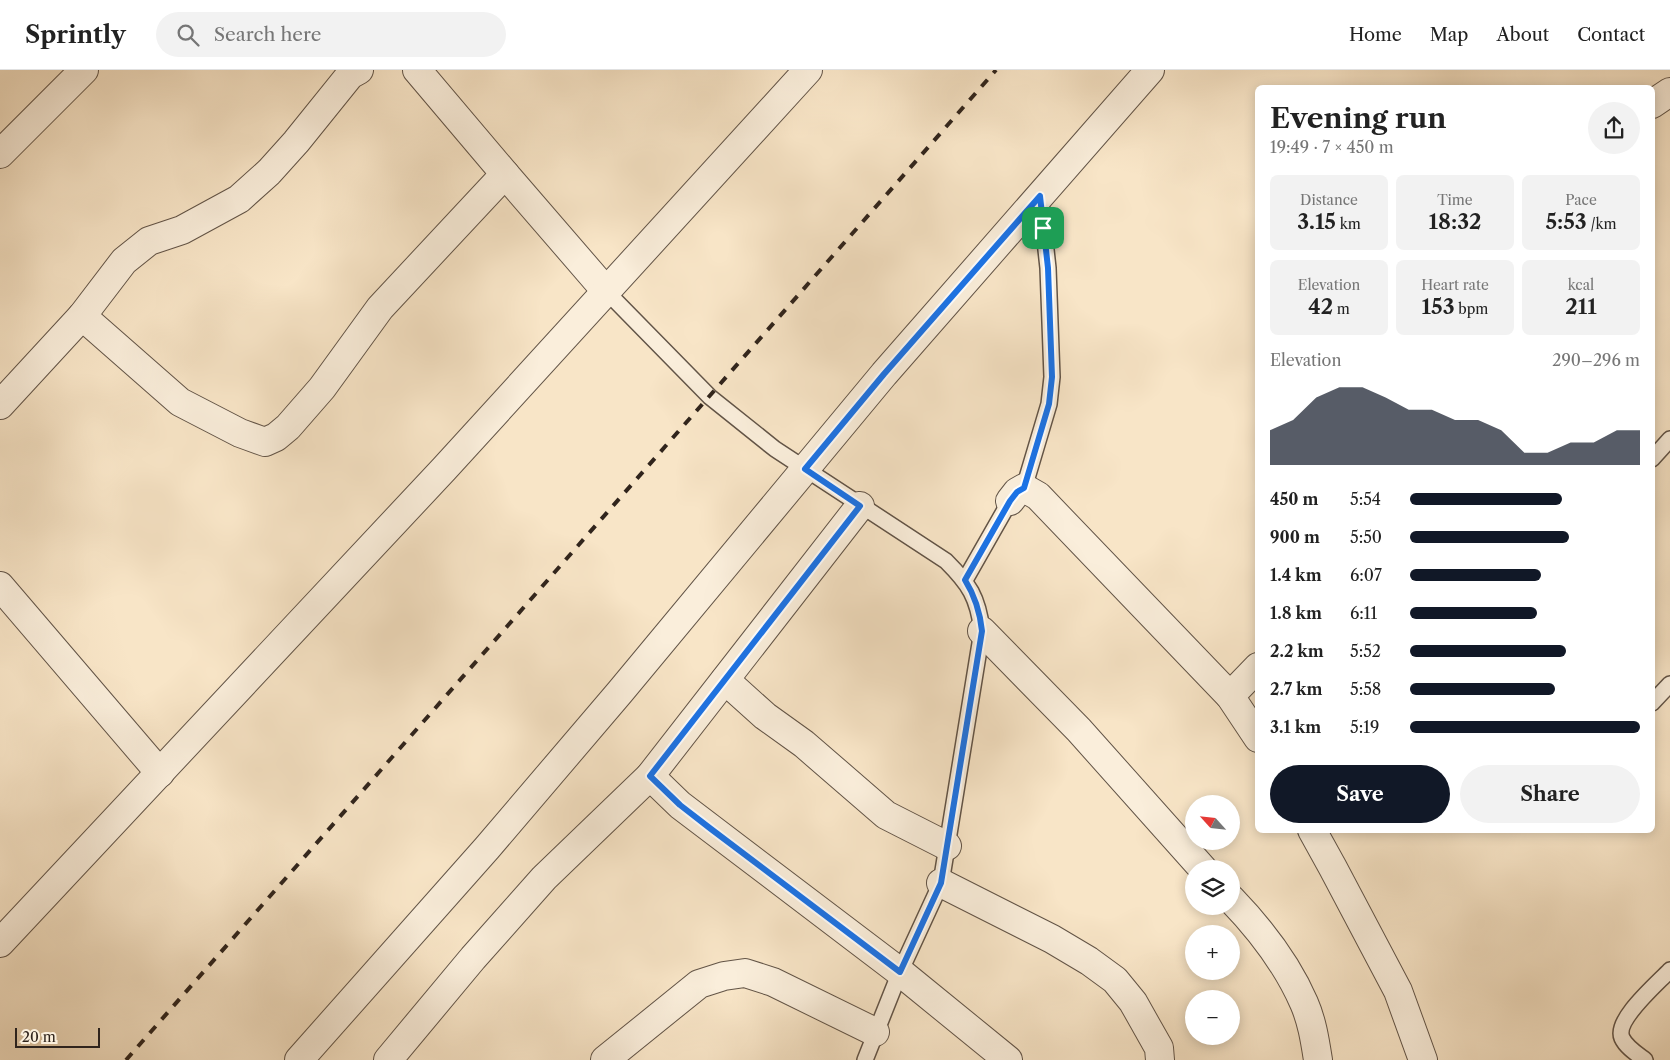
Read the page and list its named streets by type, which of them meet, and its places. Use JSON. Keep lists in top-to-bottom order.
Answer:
{
  "scale_bar": "20 m",
  "north": "top left",
  "page": {
    "header": "Sprintly",
    "search": "Search here",
    "nav": [
      "Home",
      "Map",
      "About",
      "Contact"
    ],
    "heading": ["Evening run", "19:49 · 7 × 450 m"],
    "stats": [
      ["Distance", "3.15 km"],
      ["Time", "18:32"],
      ["Pace", "5:53 /km"],
      ["Elevation", "42 m"],
      ["Heart rate", "153 bpm"],
      ["kcal", "211"]
    ],
    "chart": ["Elevation", "290–296 m"],
    "list": [
      {
        "name": "450 m",
        "note": "5:54"
      },
      {
        "name": "900 m",
        "note": "5:50"
      },
      {
        "name": "1.4 km",
        "note": "6:07"
      },
      {
        "name": "1.8 km",
        "note": "6:11"
      },
      {
        "name": "2.2 km",
        "note": "5:52"
      },
      {
        "name": "2.7 km",
        "note": "5:58"
      },
      {
        "name": "3.1 km",
        "note": "5:19"
      }
    ],
    "buttons": ["Save", "Share"],
    "map_buttons": ["+", "−"],
    "scale": "20 m"
  }
}
